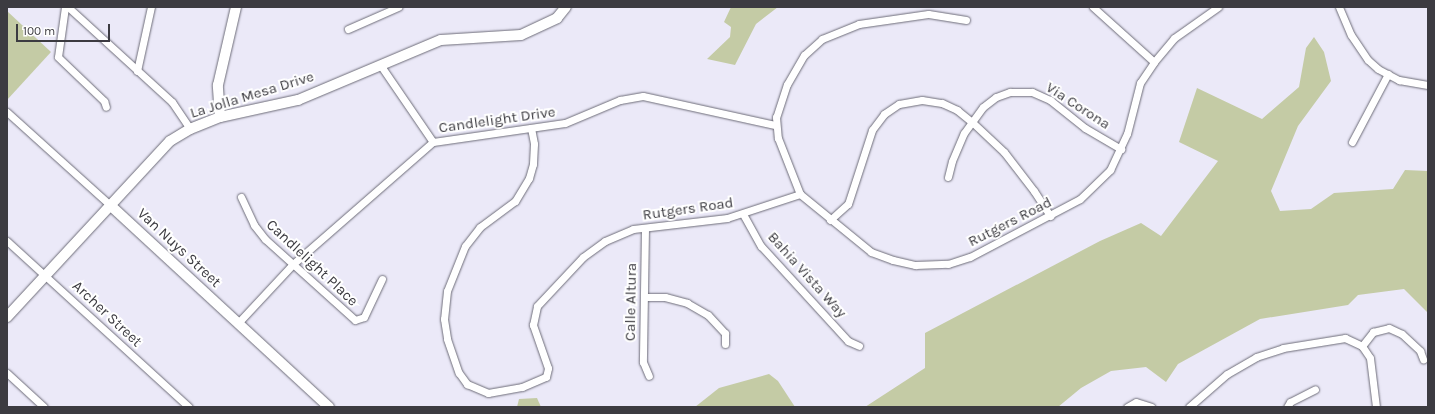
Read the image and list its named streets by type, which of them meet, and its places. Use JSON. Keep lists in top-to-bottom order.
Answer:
{
  "streets": {
    "street": [
      "La Jolla Mesa Drive",
      "Via Corona",
      "Candlelight Drive",
      "Rutgers Road",
      "Van Nuys Street",
      "Candlelight Place",
      "Bahia Vista Way",
      "Calle Altura",
      "Archer Street"
    ]
  },
  "crossings": [
    ["La Jolla Mesa Drive", "Van Nuys Street"],
    ["La Jolla Mesa Drive", "Archer Street"],
    ["Via Corona", "Rutgers Road"],
    ["Candlelight Drive", "Rutgers Road"],
    ["Candlelight Drive", "Van Nuys Street"],
    ["Candlelight Drive", "Candlelight Place"],
    ["Rutgers Road", "Bahia Vista Way"],
    ["Rutgers Road", "Calle Altura"]
  ],
  "scale_bar": "100 m"
}
